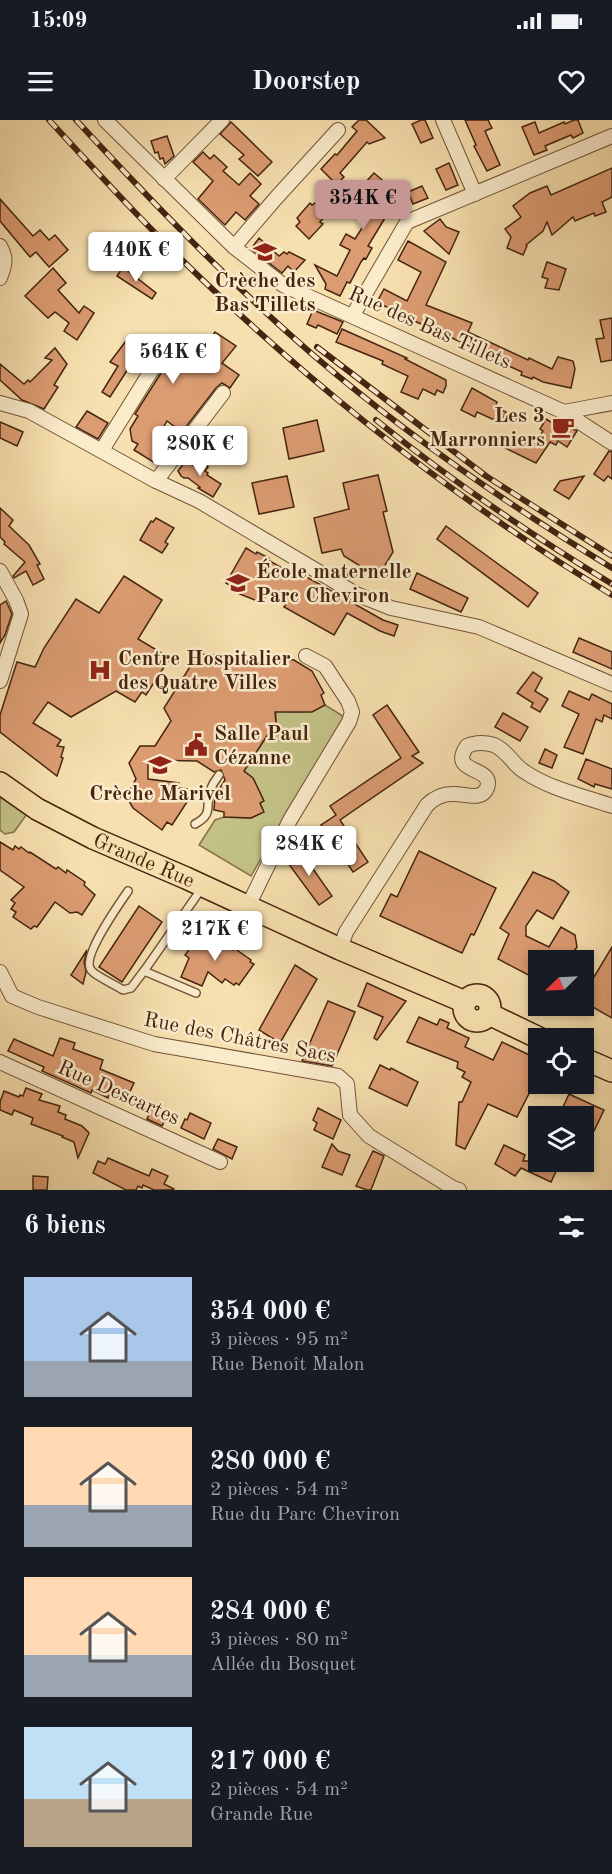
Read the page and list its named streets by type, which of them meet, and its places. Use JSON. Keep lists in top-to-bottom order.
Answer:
{
  "streets": {
    "main road": ["Grande Rue"],
    "street": ["Rue des Bas Tillets", "Rue des Châtres Sacs", "Rue Descartes"]
  },
  "places": {
    "school or university": ["Crèche des Bas Tillets", "École maternelle Parc Cheviron", "Crèche Marivel"],
    "cafe": ["Les 3 Marronniers"],
    "hospital": ["Centre Hospitalier des Quatre Villes"],
    "public building": ["Salle Paul Cézanne"]
  },
  "north": "bottom left",
  "page": {
    "status": "15:09",
    "header": "Doorstep",
    "price": [
      "354K €",
      "440K €",
      "564K €",
      "280K €",
      "284K €",
      "217K €"
    ],
    "heading": "6 biens",
    "list": [
      {
        "name": "354 000 €",
        "note": "3 pièces · 95 m² · Rue Benoît Malon"
      },
      {
        "name": "280 000 €",
        "note": "2 pièces · 54 m² · Rue du Parc Cheviron"
      },
      {
        "name": "284 000 €",
        "note": "3 pièces · 80 m² · Allée du Bosquet"
      },
      {
        "name": "217 000 €",
        "note": "2 pièces · 54 m² · Grande Rue"
      }
    ]
  }
}
